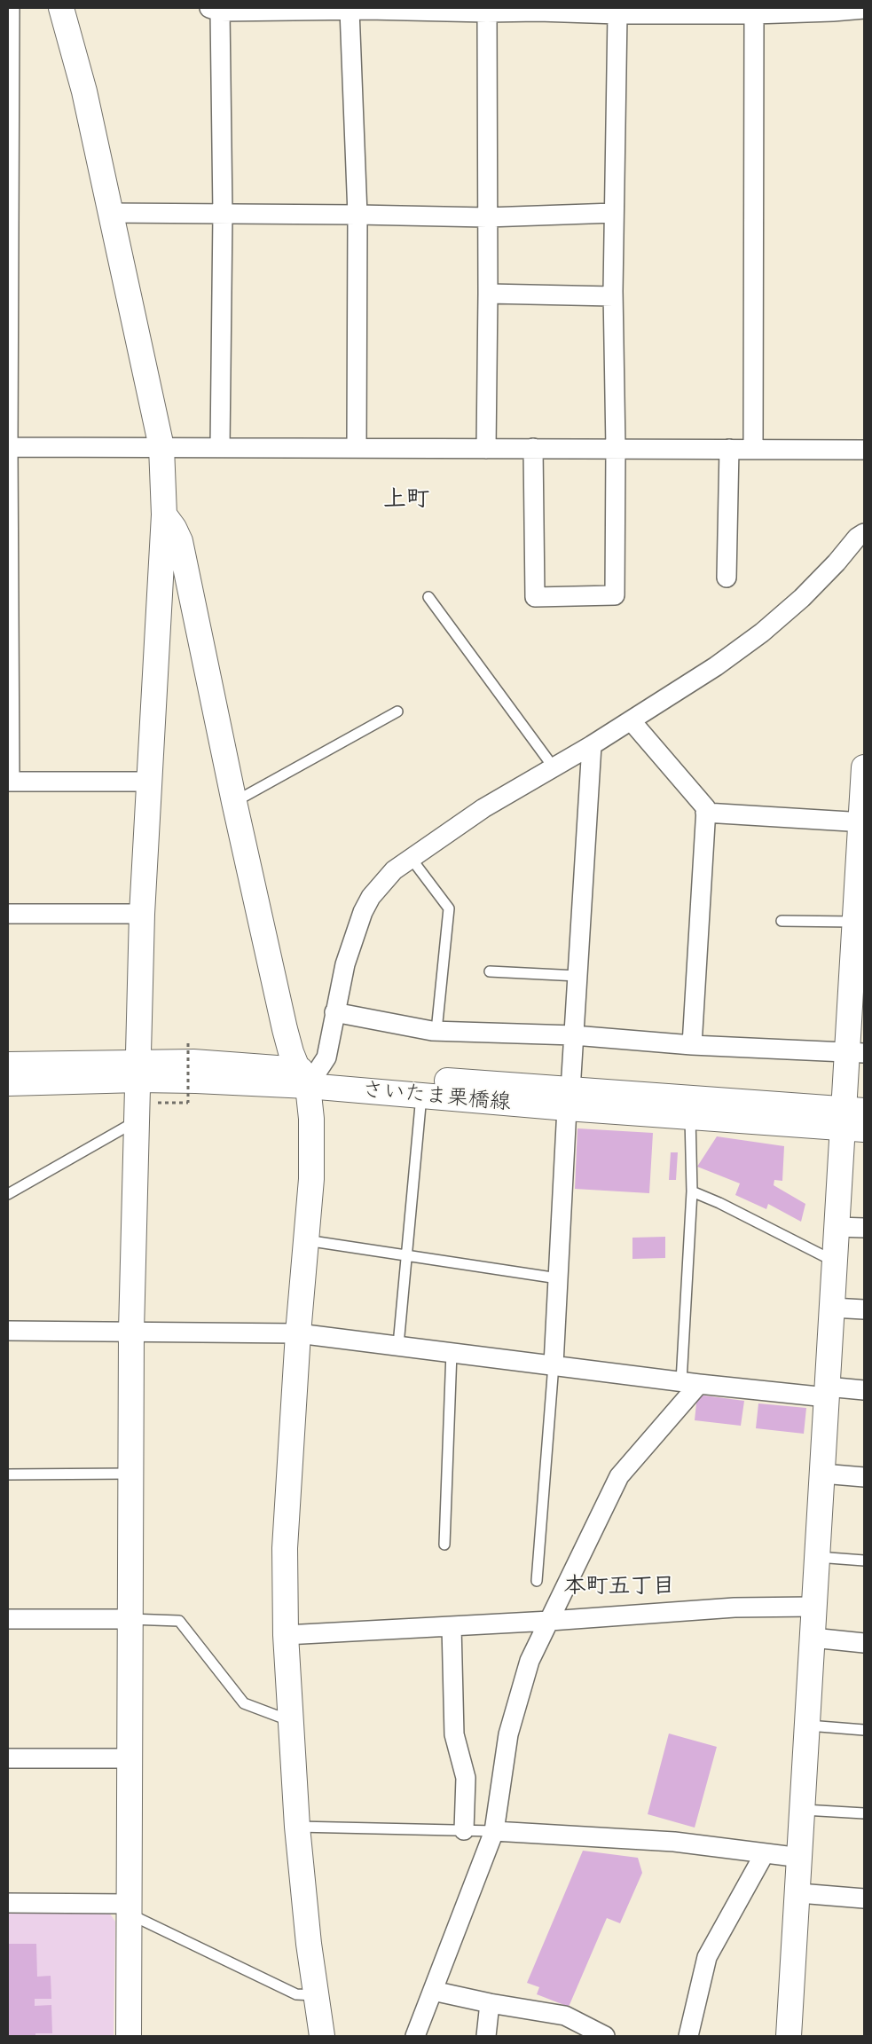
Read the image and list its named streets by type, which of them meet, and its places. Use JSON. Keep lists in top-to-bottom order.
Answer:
{
  "streets": {
    "street": ["さいたま栗橋線"]
  },
  "districts": ["上町", "本町五丁目"]
}
